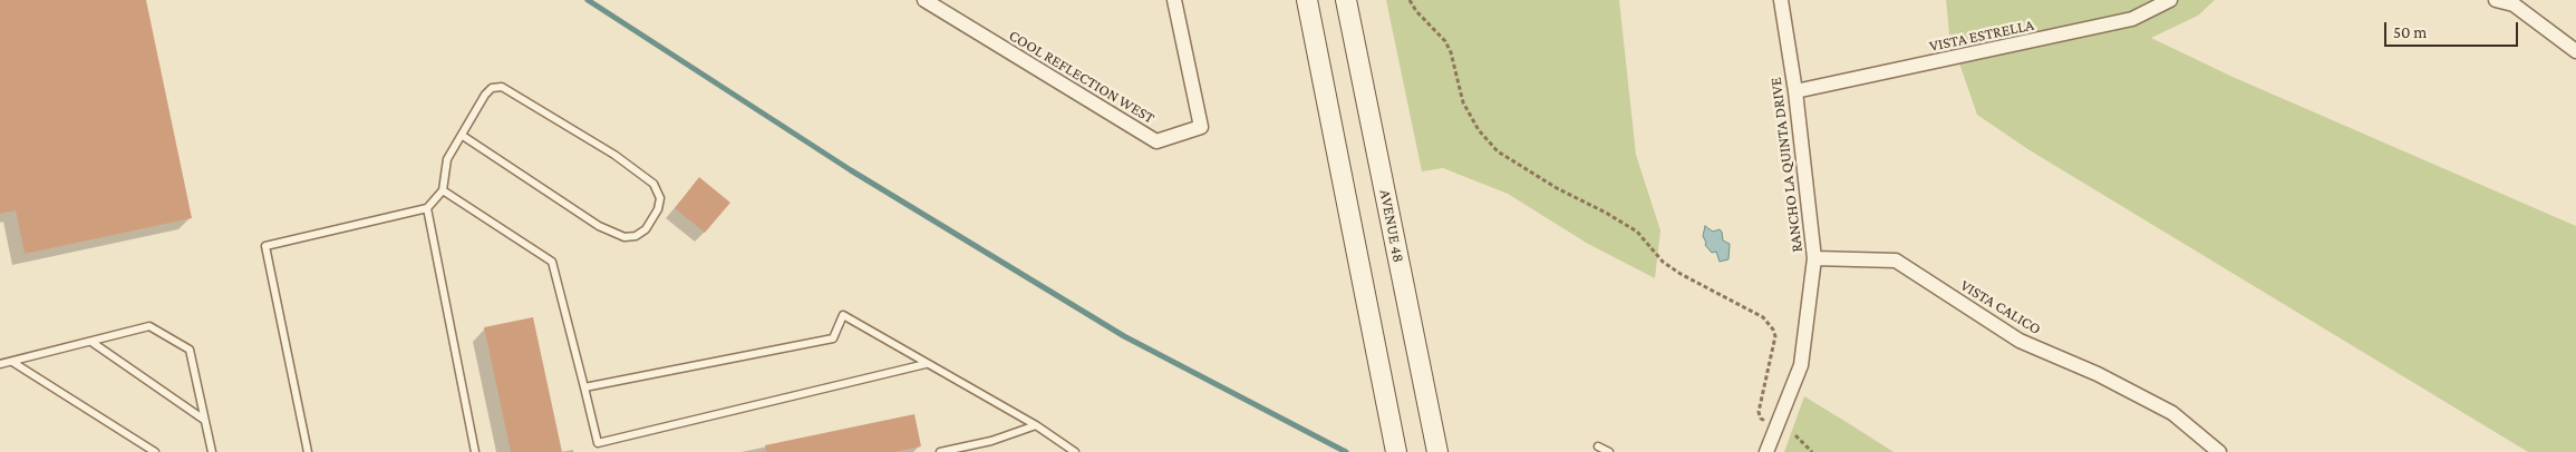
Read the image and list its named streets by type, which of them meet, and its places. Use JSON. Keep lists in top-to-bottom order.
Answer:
{
  "streets": {
    "main road": ["AVENUE 48"],
    "street": [
      "VISTA ESTRELLA",
      "COOL REFLECTION WEST",
      "RANCHO LA QUINTA DRIVE",
      "VISTA CALICO"
    ]
  },
  "crossings": [
    ["VISTA ESTRELLA", "RANCHO LA QUINTA DRIVE"],
    ["RANCHO LA QUINTA DRIVE", "VISTA CALICO"]
  ],
  "scale_bar": "50 m"
}
